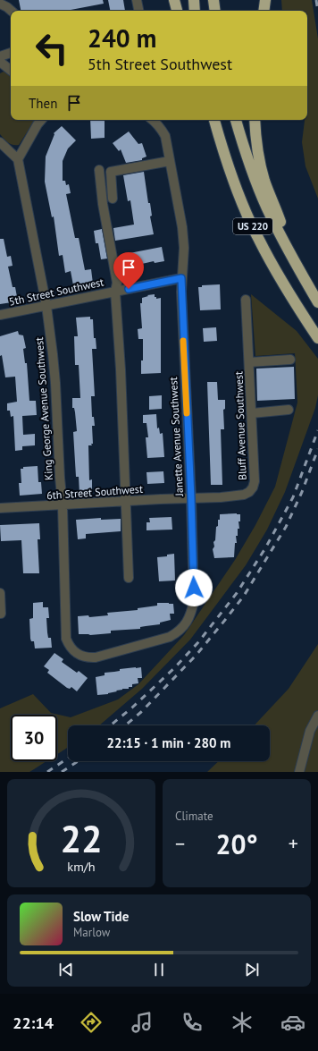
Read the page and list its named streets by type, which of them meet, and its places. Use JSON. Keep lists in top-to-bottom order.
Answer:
{
  "streets": {
    "highway": ["US 220"],
    "street": [
      "5th Street Southwest",
      "King George Avenue Southwest",
      "Bluff Avenue Southwest",
      "Janette Avenue Southwest",
      "6th Street Southwest"
    ]
  },
  "crossings": [
    ["5th Street Southwest", "King George Avenue Southwest"],
    ["5th Street Southwest", "Janette Avenue Southwest"],
    ["King George Avenue Southwest", "Janette Avenue Southwest"],
    ["King George Avenue Southwest", "6th Street Southwest"],
    ["Bluff Avenue Southwest", "Janette Avenue Southwest"],
    ["Bluff Avenue Southwest", "6th Street Southwest"],
    ["Janette Avenue Southwest", "6th Street Southwest"]
  ],
  "page": {
    "turn": ["240 m", "5th Street Southwest"],
    "then": "Then",
    "limit": "30",
    "trip": "22:15 · 1 min · 280 m",
    "tile": "Climate",
    "heat": ["−", "20°", "+"],
    "song": ["Slow Tide", "Marlow"],
    "tabs": "22:14",
    "gauge": ["22", "km/h"]
  }
}
